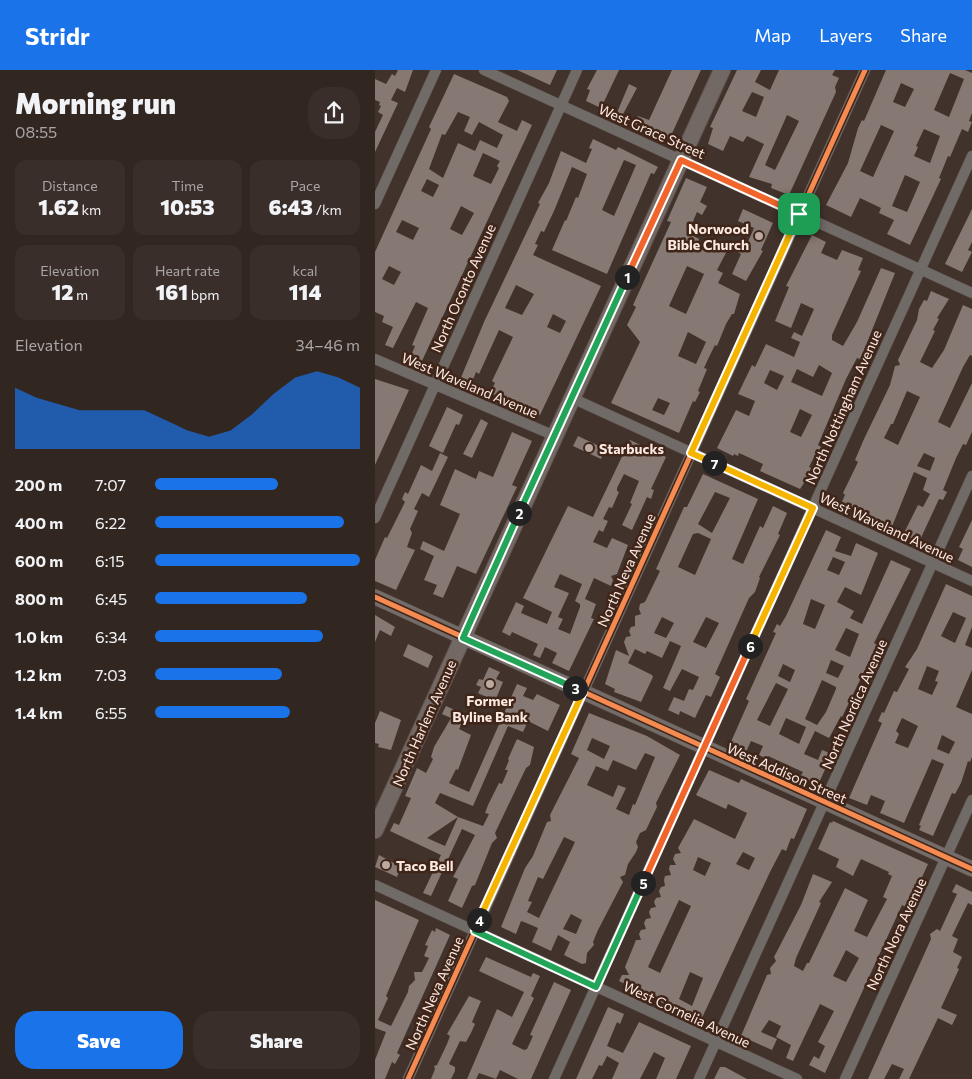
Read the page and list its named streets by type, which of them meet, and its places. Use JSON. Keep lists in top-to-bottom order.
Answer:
{
  "streets": {
    "main road": ["North Harlem Avenue"],
    "street": [
      "West Grace Street",
      "North Oconto Avenue",
      "West Waveland Avenue",
      "North Nottingham Avenue",
      "North Neva Avenue",
      "North Nordica Avenue",
      "West Addison Street",
      "North Nora Avenue",
      "West Cornelia Avenue"
    ]
  },
  "crossings": [
    ["West Grace Street", "North Oconto Avenue"],
    ["West Grace Street", "North Nottingham Avenue"],
    ["West Grace Street", "North Neva Avenue"],
    ["West Grace Street", "North Harlem Avenue"],
    ["North Oconto Avenue", "West Waveland Avenue"],
    ["West Waveland Avenue", "North Nottingham Avenue"],
    ["West Waveland Avenue", "North Neva Avenue"],
    ["West Waveland Avenue", "North Nordica Avenue"],
    ["West Waveland Avenue", "North Harlem Avenue"],
    ["North Nottingham Avenue", "West Addison Street"],
    ["North Nottingham Avenue", "West Cornelia Avenue"],
    ["North Neva Avenue", "West Addison Street"],
    ["North Neva Avenue", "West Cornelia Avenue"],
    ["North Nordica Avenue", "West Addison Street"],
    ["North Nordica Avenue", "West Cornelia Avenue"],
    ["North Harlem Avenue", "West Addison Street"],
    ["West Addison Street", "North Nora Avenue"]
  ],
  "places": [
    "Norwood Bible Church",
    "Starbucks",
    "Former Byline Bank",
    "Taco Bell"
  ],
  "page": {
    "header": "Stridr",
    "nav": ["Map", "Layers", "Share"],
    "heading": ["Morning run", "08:55"],
    "stats": [
      ["Distance", "1.62 km"],
      ["Time", "10:53"],
      ["Pace", "6:43 /km"],
      ["Elevation", "12 m"],
      ["Heart rate", "161 bpm"],
      ["kcal", "114"]
    ],
    "pins": [
      "1",
      "7",
      "2",
      "6",
      "3",
      "5",
      "4"
    ],
    "chart": ["Elevation", "34–46 m"],
    "list": [
      {
        "name": "200 m",
        "note": "7:07"
      },
      {
        "name": "400 m",
        "note": "6:22"
      },
      {
        "name": "600 m",
        "note": "6:15"
      },
      {
        "name": "800 m",
        "note": "6:45"
      },
      {
        "name": "1.0 km",
        "note": "6:34"
      },
      {
        "name": "1.2 km",
        "note": "7:03"
      },
      {
        "name": "1.4 km",
        "note": "6:55"
      }
    ],
    "buttons": ["Save", "Share"]
  }
}
